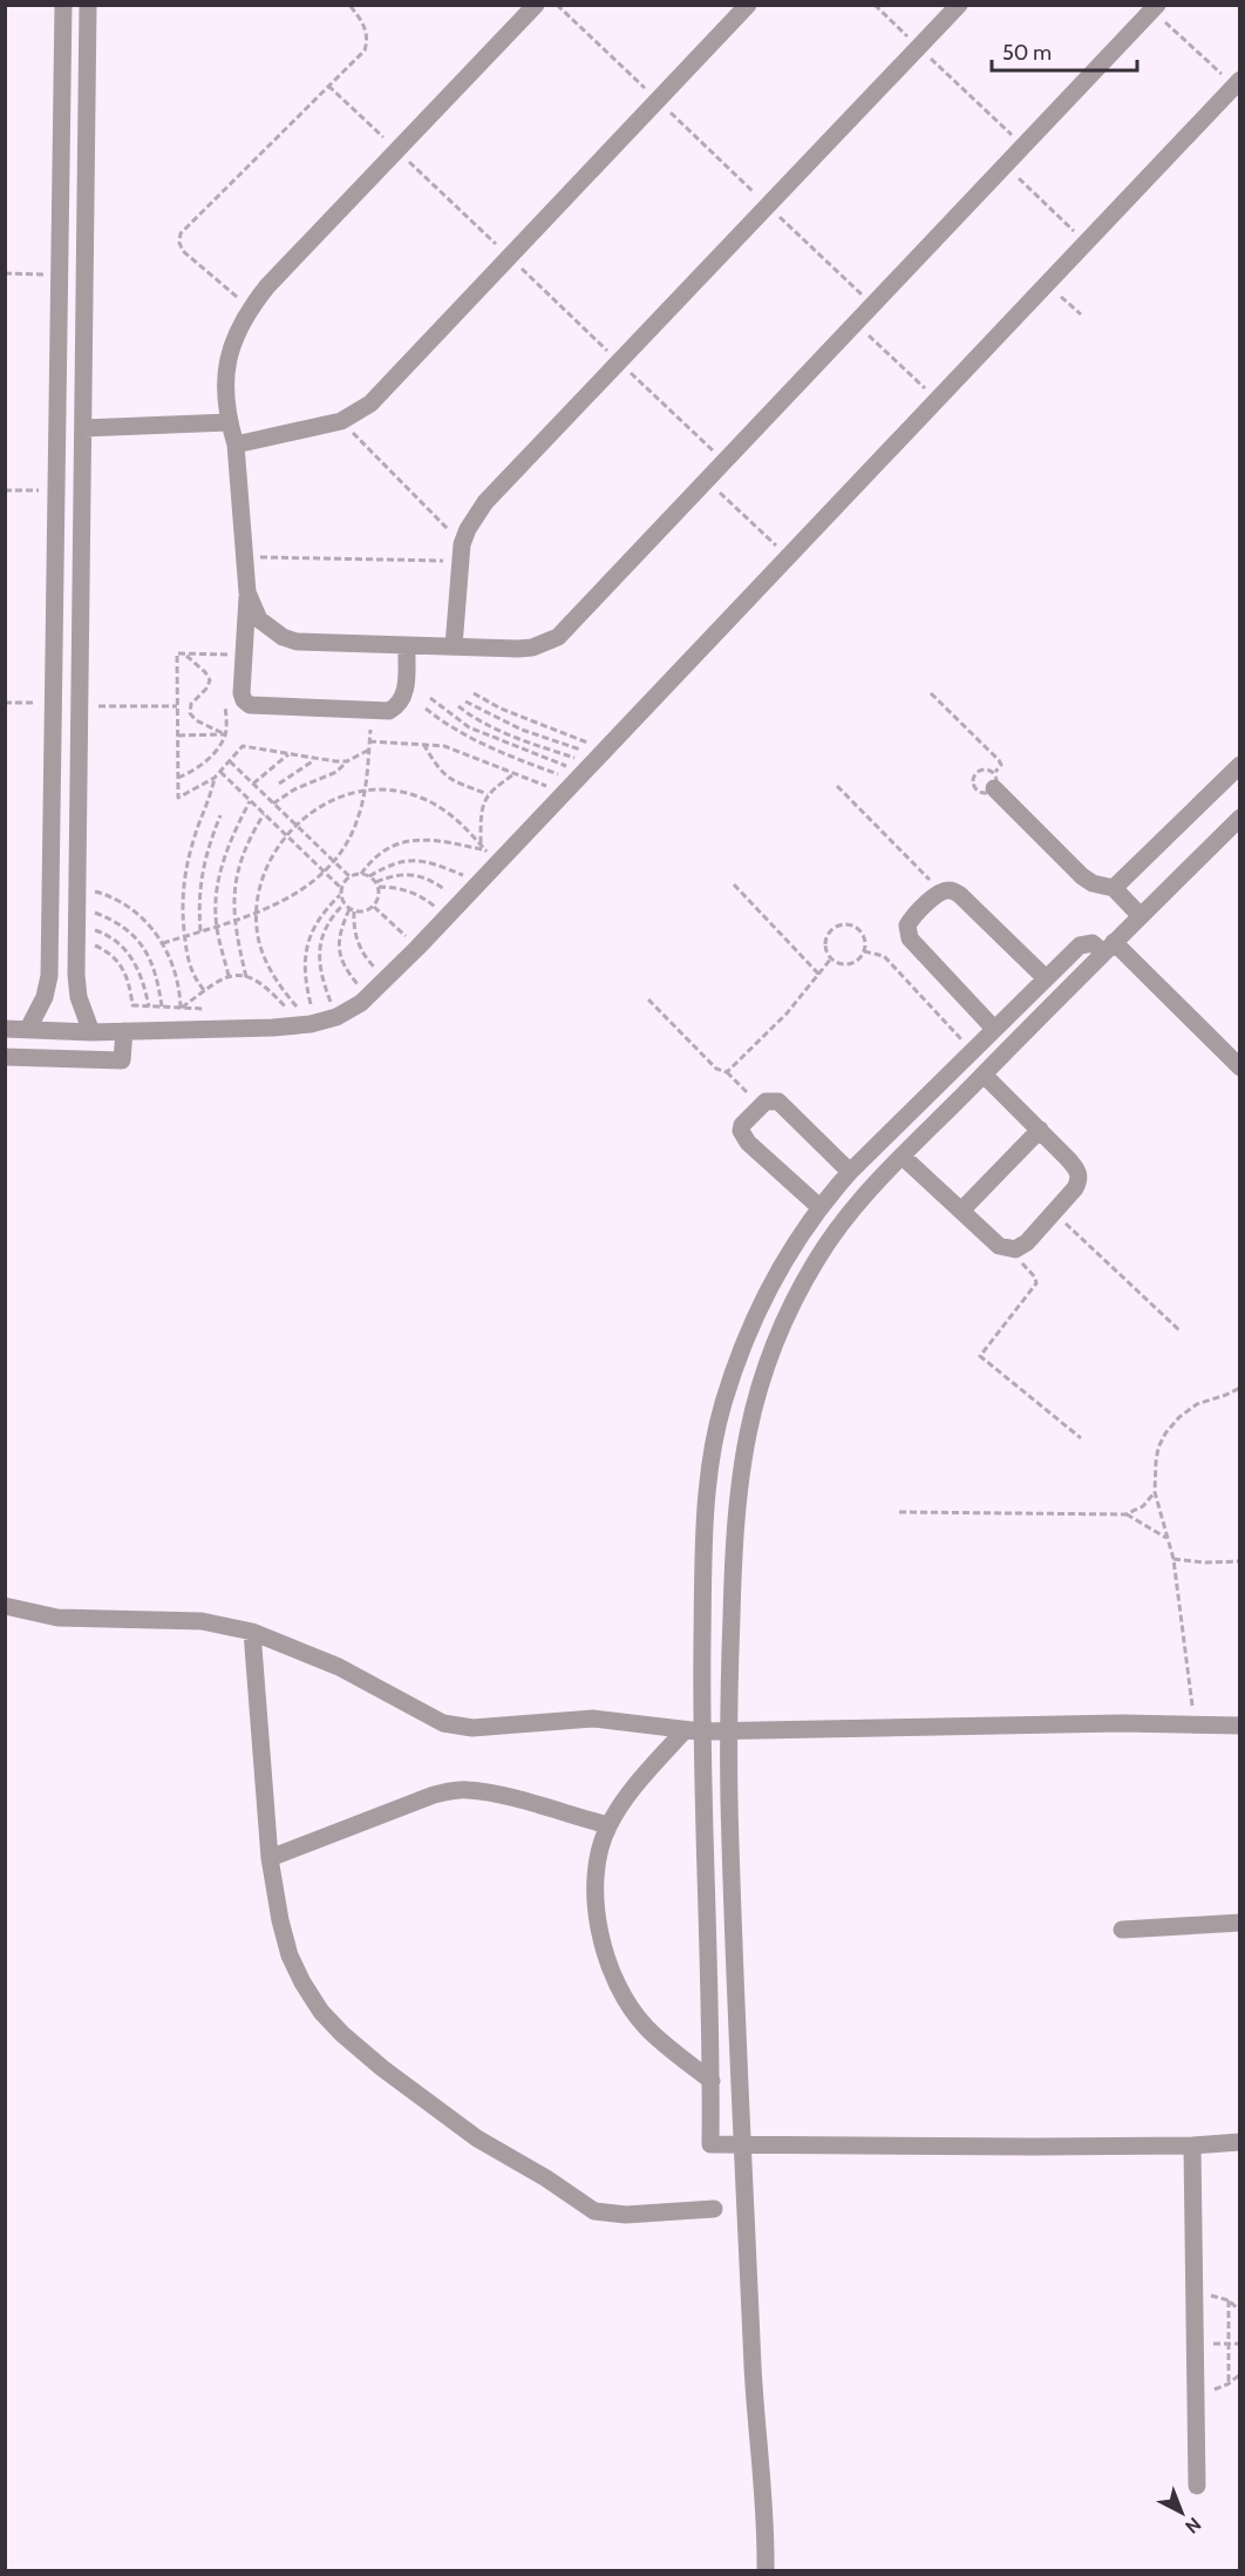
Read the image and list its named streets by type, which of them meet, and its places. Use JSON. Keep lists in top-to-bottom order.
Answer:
{
  "scale_bar": "50 m",
  "north": "bottom right"
}
